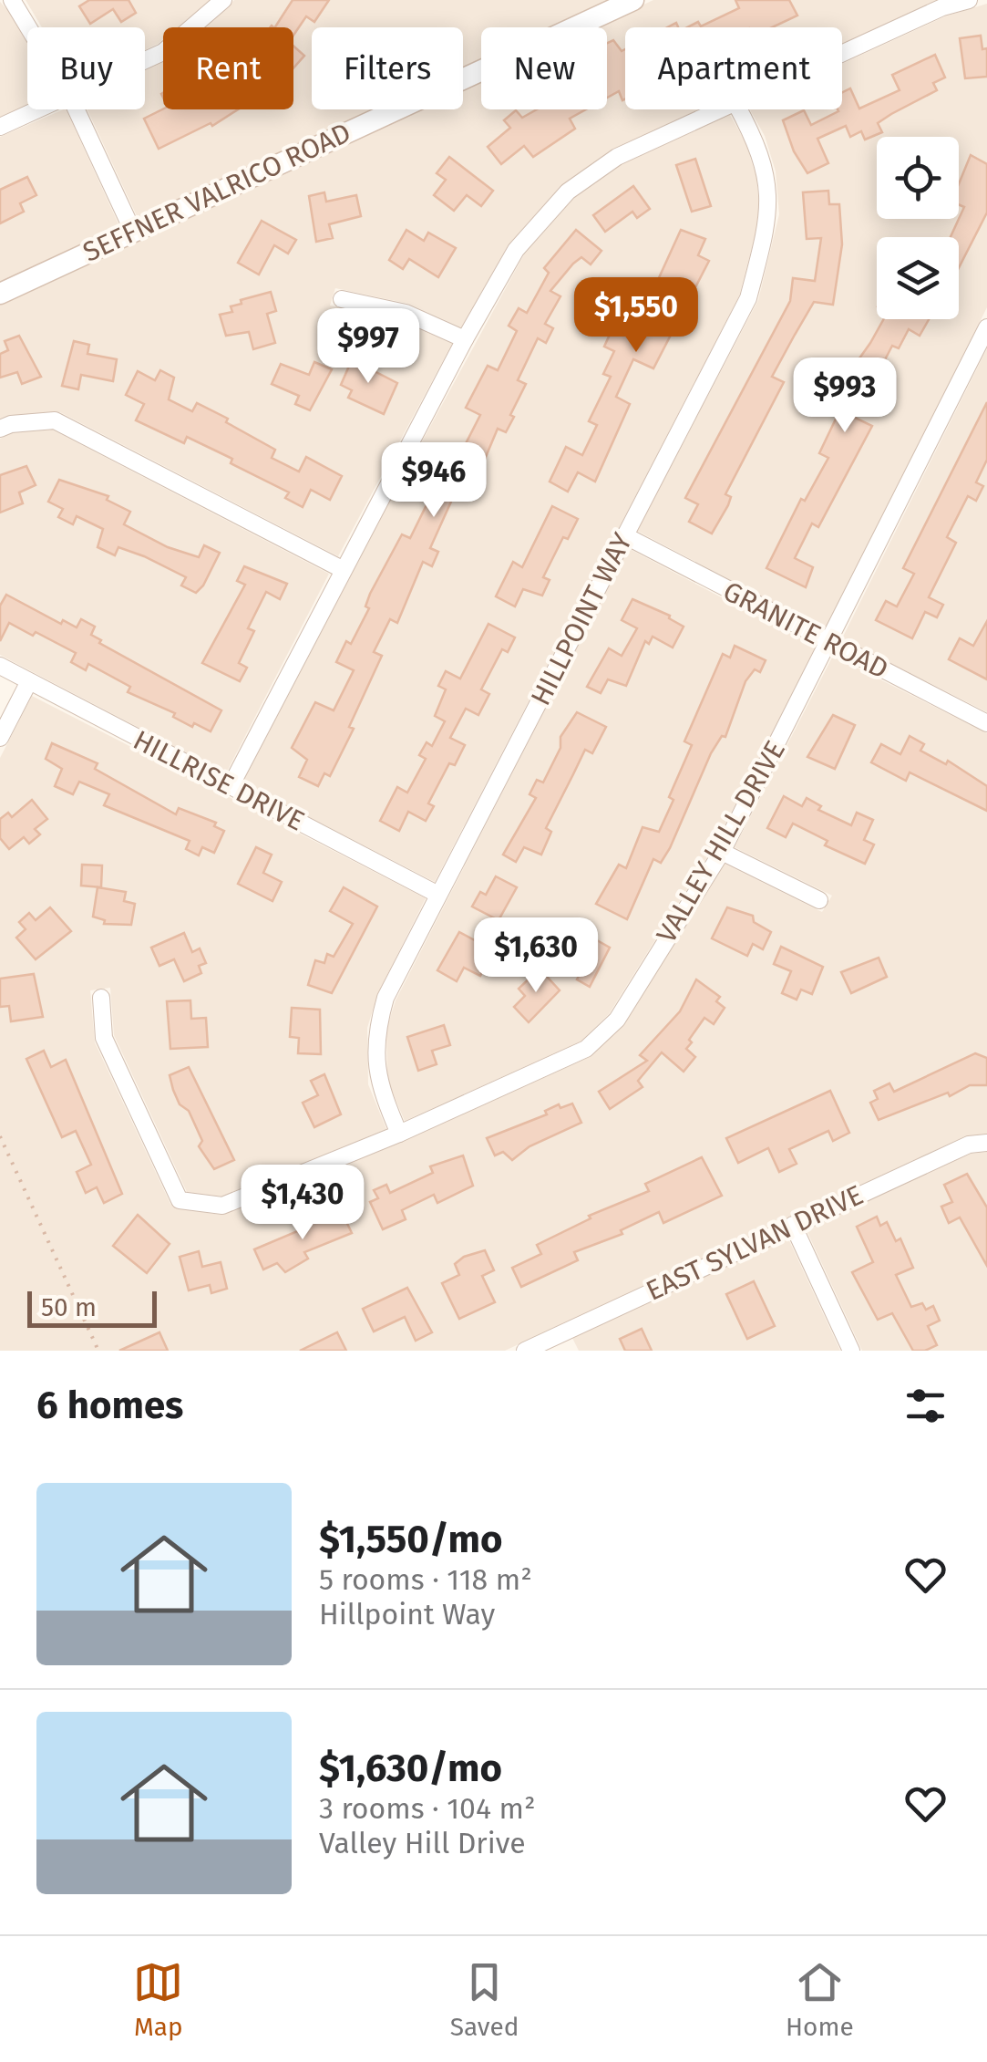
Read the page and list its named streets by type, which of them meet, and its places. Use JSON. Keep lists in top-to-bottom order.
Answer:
{
  "streets": {
    "street": [
      "SEFFNER VALRICO ROAD",
      "HILLPOINT WAY",
      "GRANITE ROAD",
      "HILLRISE DRIVE",
      "VALLEY HILL DRIVE",
      "EAST SYLVAN DRIVE"
    ]
  },
  "crossings": [
    ["HILLPOINT WAY", "GRANITE ROAD"],
    ["HILLPOINT WAY", "HILLRISE DRIVE"],
    ["HILLPOINT WAY", "VALLEY HILL DRIVE"],
    ["GRANITE ROAD", "VALLEY HILL DRIVE"]
  ],
  "scale_bar": "50 m",
  "page": {
    "chip": [
      "Buy",
      "Rent",
      "Filters",
      "New",
      "Apartment"
    ],
    "price": [
      "$1,550",
      "$997",
      "$993",
      "$946",
      "$1,630",
      "$1,430"
    ],
    "scale": "50 m",
    "heading": "6 homes",
    "list": [
      {
        "name": "$1,550/mo",
        "note": "5 rooms · 118 m² · Hillpoint Way"
      },
      {
        "name": "$1,630/mo",
        "note": "3 rooms · 104 m² · Valley Hill Drive"
      }
    ],
    "tabs": ["Map", "Saved", "Home"]
  }
}
